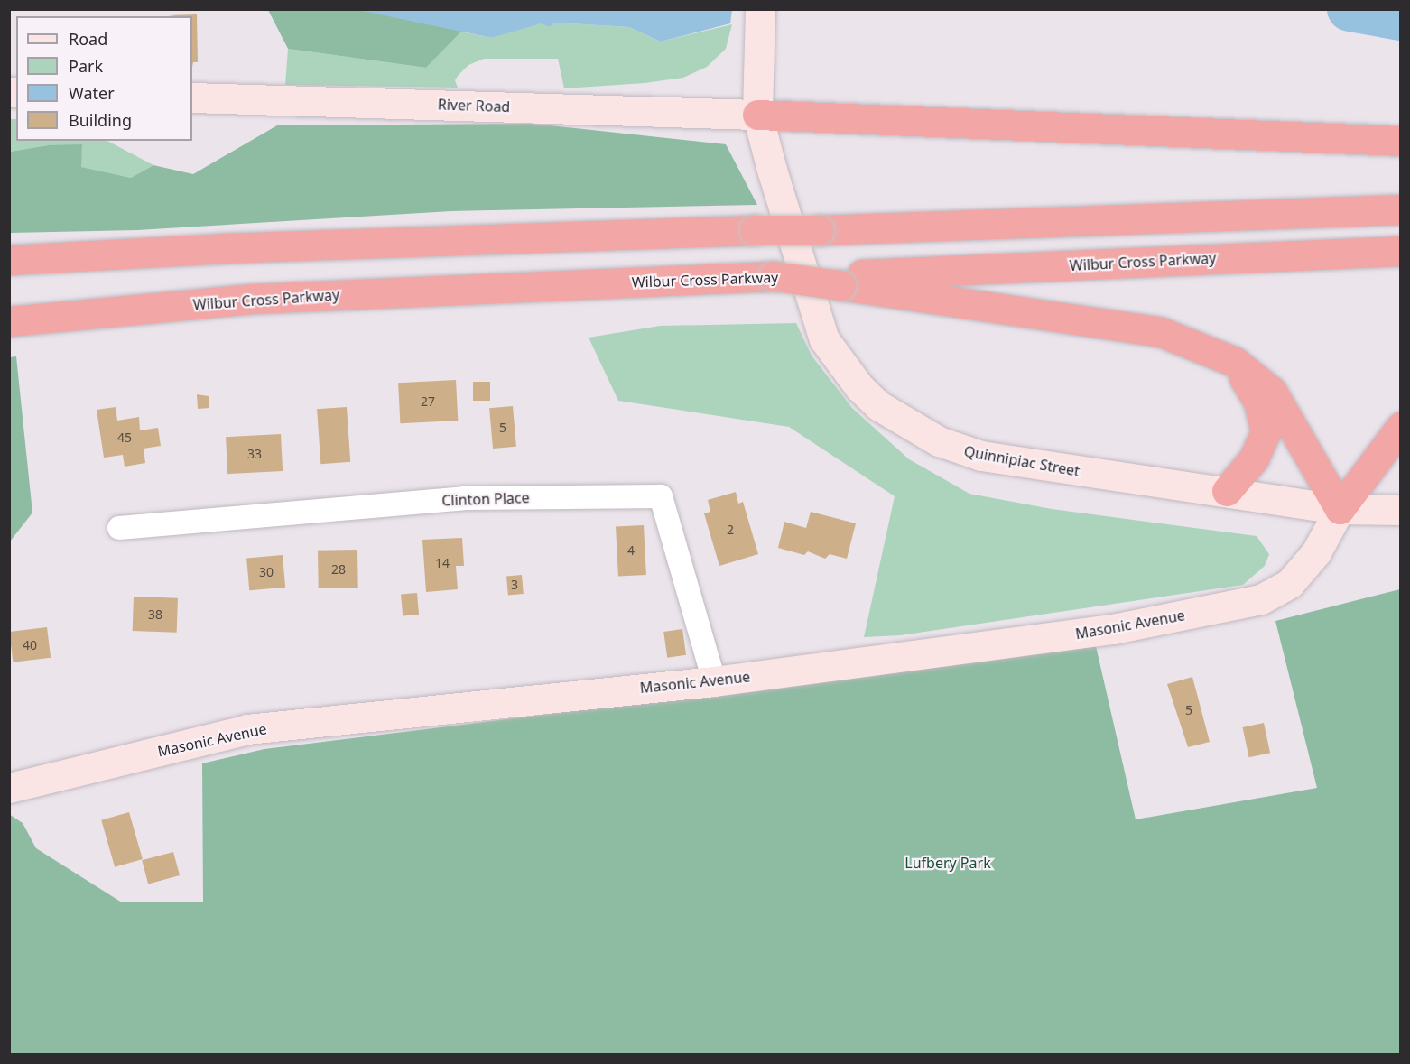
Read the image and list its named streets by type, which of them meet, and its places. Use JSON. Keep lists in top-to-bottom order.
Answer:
{
  "streets": {
    "highway": ["Wilbur Cross Parkway"],
    "main road": ["River Road", "Quinnipiac Street", "Masonic Avenue"],
    "street": ["Clinton Place"]
  },
  "crossings": [
    ["River Road", "Quinnipiac Street"],
    ["Quinnipiac Street", "Masonic Avenue"],
    ["Clinton Place", "Masonic Avenue"]
  ],
  "parks": ["Lufbery Park"],
  "house_numbers": [
    "27",
    "5",
    "45",
    "33",
    "2",
    "4",
    "14",
    "28",
    "30",
    "3",
    "38",
    "40",
    "5"
  ],
  "legend": [
    "Road",
    "Park",
    "Water",
    "Building"
  ]
}
